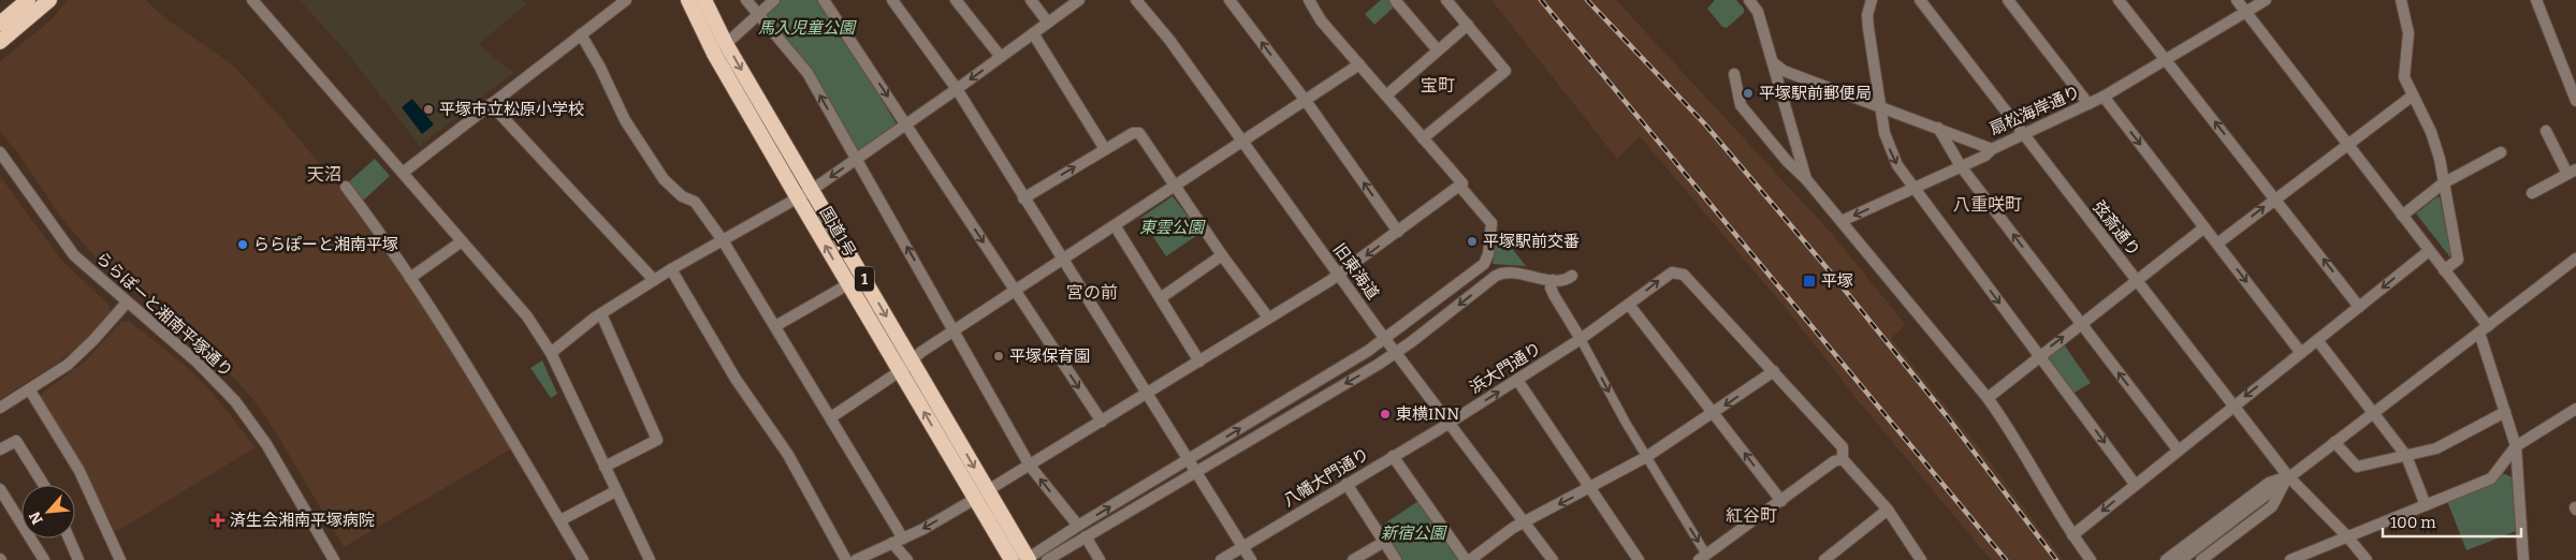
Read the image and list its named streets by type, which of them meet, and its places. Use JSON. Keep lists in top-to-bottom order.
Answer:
{
  "streets": {
    "highway": ["国道1号", "1"],
    "street": [
      "扇松海岸通り",
      "弦斎通り",
      "旧東海道",
      "ららぽーと湘南平塚通り",
      "浜大門通り",
      "八幡大門通り"
    ]
  },
  "crossings": [
    ["扇松海岸通り", "弦斎通り"],
    ["旧東海道", "浜大門通り"],
    ["旧東海道", "八幡大門通り"],
    ["浜大門通り", "八幡大門通り"]
  ],
  "districts": [
    "宝町",
    "天沼",
    "八重咲町",
    "宮の前",
    "紅谷町"
  ],
  "parks": ["馬入児童公園", "東雲公園", "新宿公園"],
  "places": {
    "other": [
      "平塚駅前郵便局",
      "平塚市立松原小学校",
      "平塚駅前交番",
      "ららぽーと湘南平塚",
      "平塚保育園",
      "東横INN"
    ],
    "transit": ["平塚"],
    "health": ["済生会湘南平塚病院"]
  },
  "scale_bar": "100 m",
  "north": "bottom left"
}
